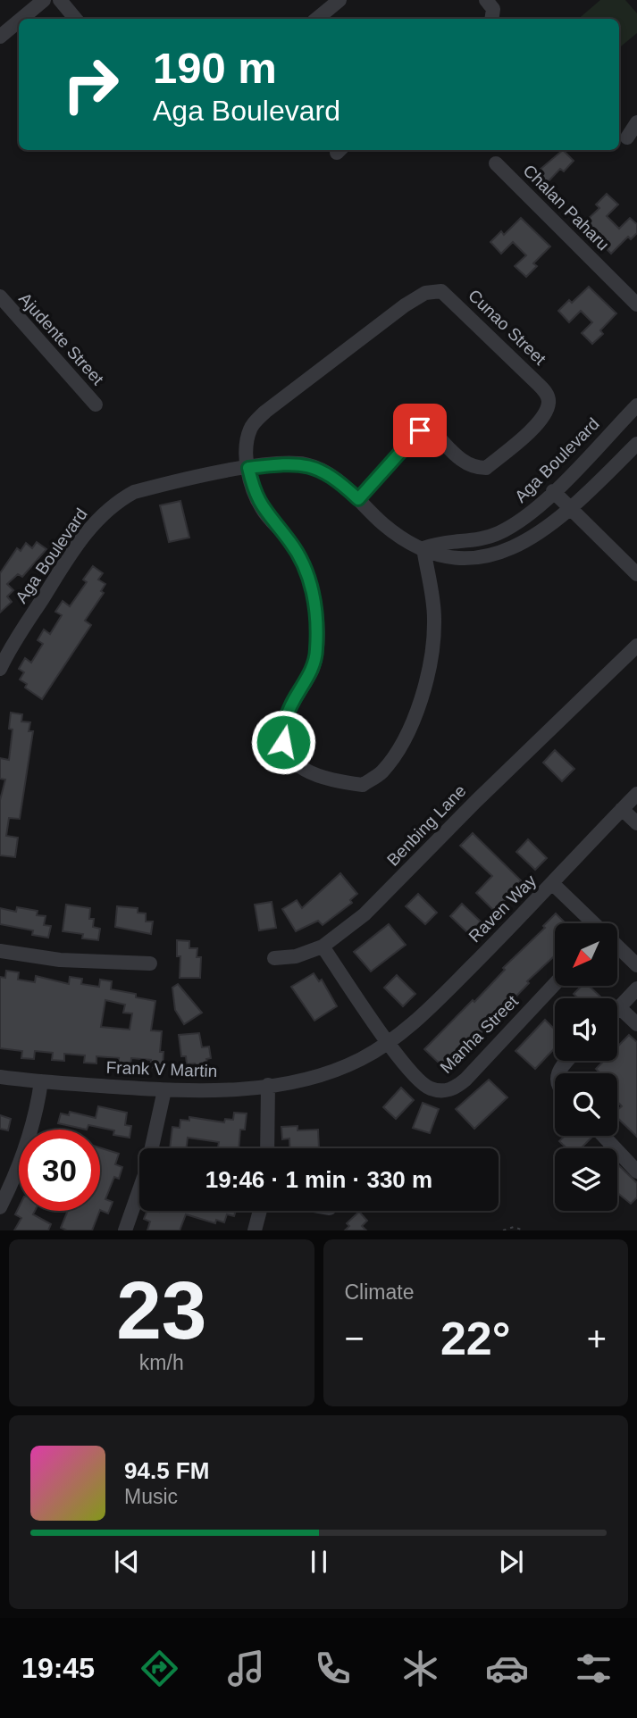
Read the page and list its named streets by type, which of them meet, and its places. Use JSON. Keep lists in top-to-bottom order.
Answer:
{
  "streets": {
    "street": [
      "Chalan Paharu",
      "Cunao Street",
      "Ajudente Street",
      "Aga Boulevard",
      "Benbing Lane",
      "Raven Way",
      "Manha Street",
      "Frank V Martin"
    ]
  },
  "crossings": [
    ["Cunao Street", "Aga Boulevard"],
    ["Raven Way", "Manha Street"],
    ["Raven Way", "Frank V Martin"],
    ["Manha Street", "Frank V Martin"]
  ],
  "north": "bottom left",
  "page": {
    "turn": ["190 m", "Aga Boulevard"],
    "limit": "30",
    "trip": "19:46 · 1 min · 330 m",
    "tile": [
      ["23", "km/h"],
      "Climate"
    ],
    "heat": ["−", "22°", "+"],
    "song": ["94.5 FM", "Music"],
    "tabs": "19:45"
  }
}
